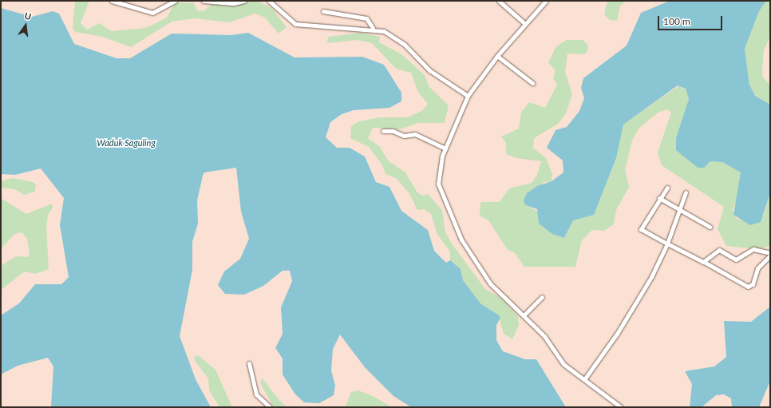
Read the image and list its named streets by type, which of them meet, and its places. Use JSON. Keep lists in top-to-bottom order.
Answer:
{
  "water": ["Waduk Saguling"],
  "scale_bar": "100 m",
  "north": "top"
}
